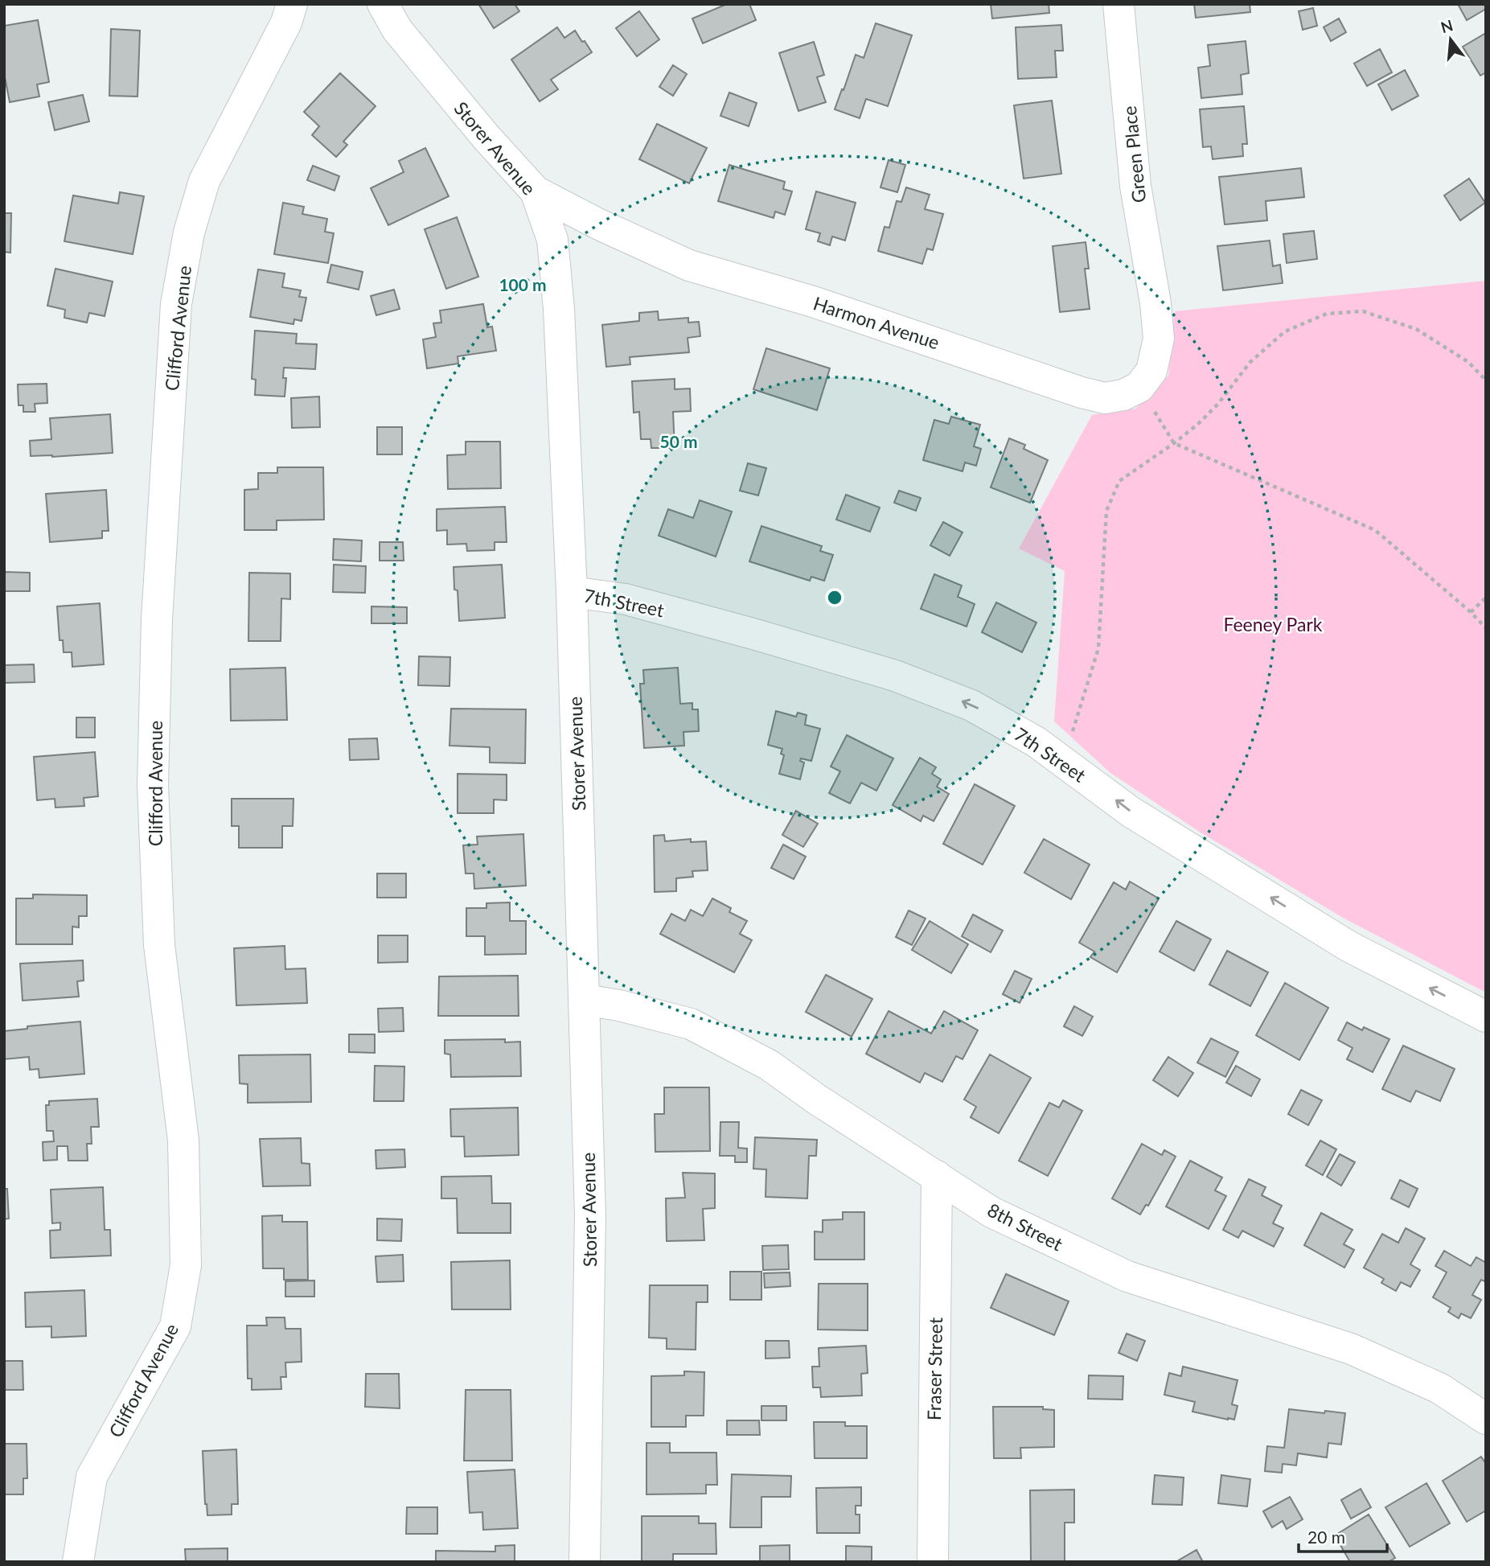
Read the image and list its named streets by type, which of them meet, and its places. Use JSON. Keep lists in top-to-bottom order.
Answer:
{
  "streets": {
    "street": [
      "Storer Avenue",
      "Green Place",
      "Harmon Avenue",
      "Clifford Avenue",
      "7th Street",
      "8th Street",
      "Fraser Street"
    ]
  },
  "crossings": [
    ["Storer Avenue", "Harmon Avenue"],
    ["Storer Avenue", "7th Street"],
    ["Storer Avenue", "8th Street"],
    ["Green Place", "Harmon Avenue"],
    ["8th Street", "Fraser Street"]
  ],
  "one_way": ["7th Street"],
  "parks": ["Feeney Park"],
  "scale_bar": "20 m",
  "north": "top",
  "rings": ["100 m", "50 m"]
}
